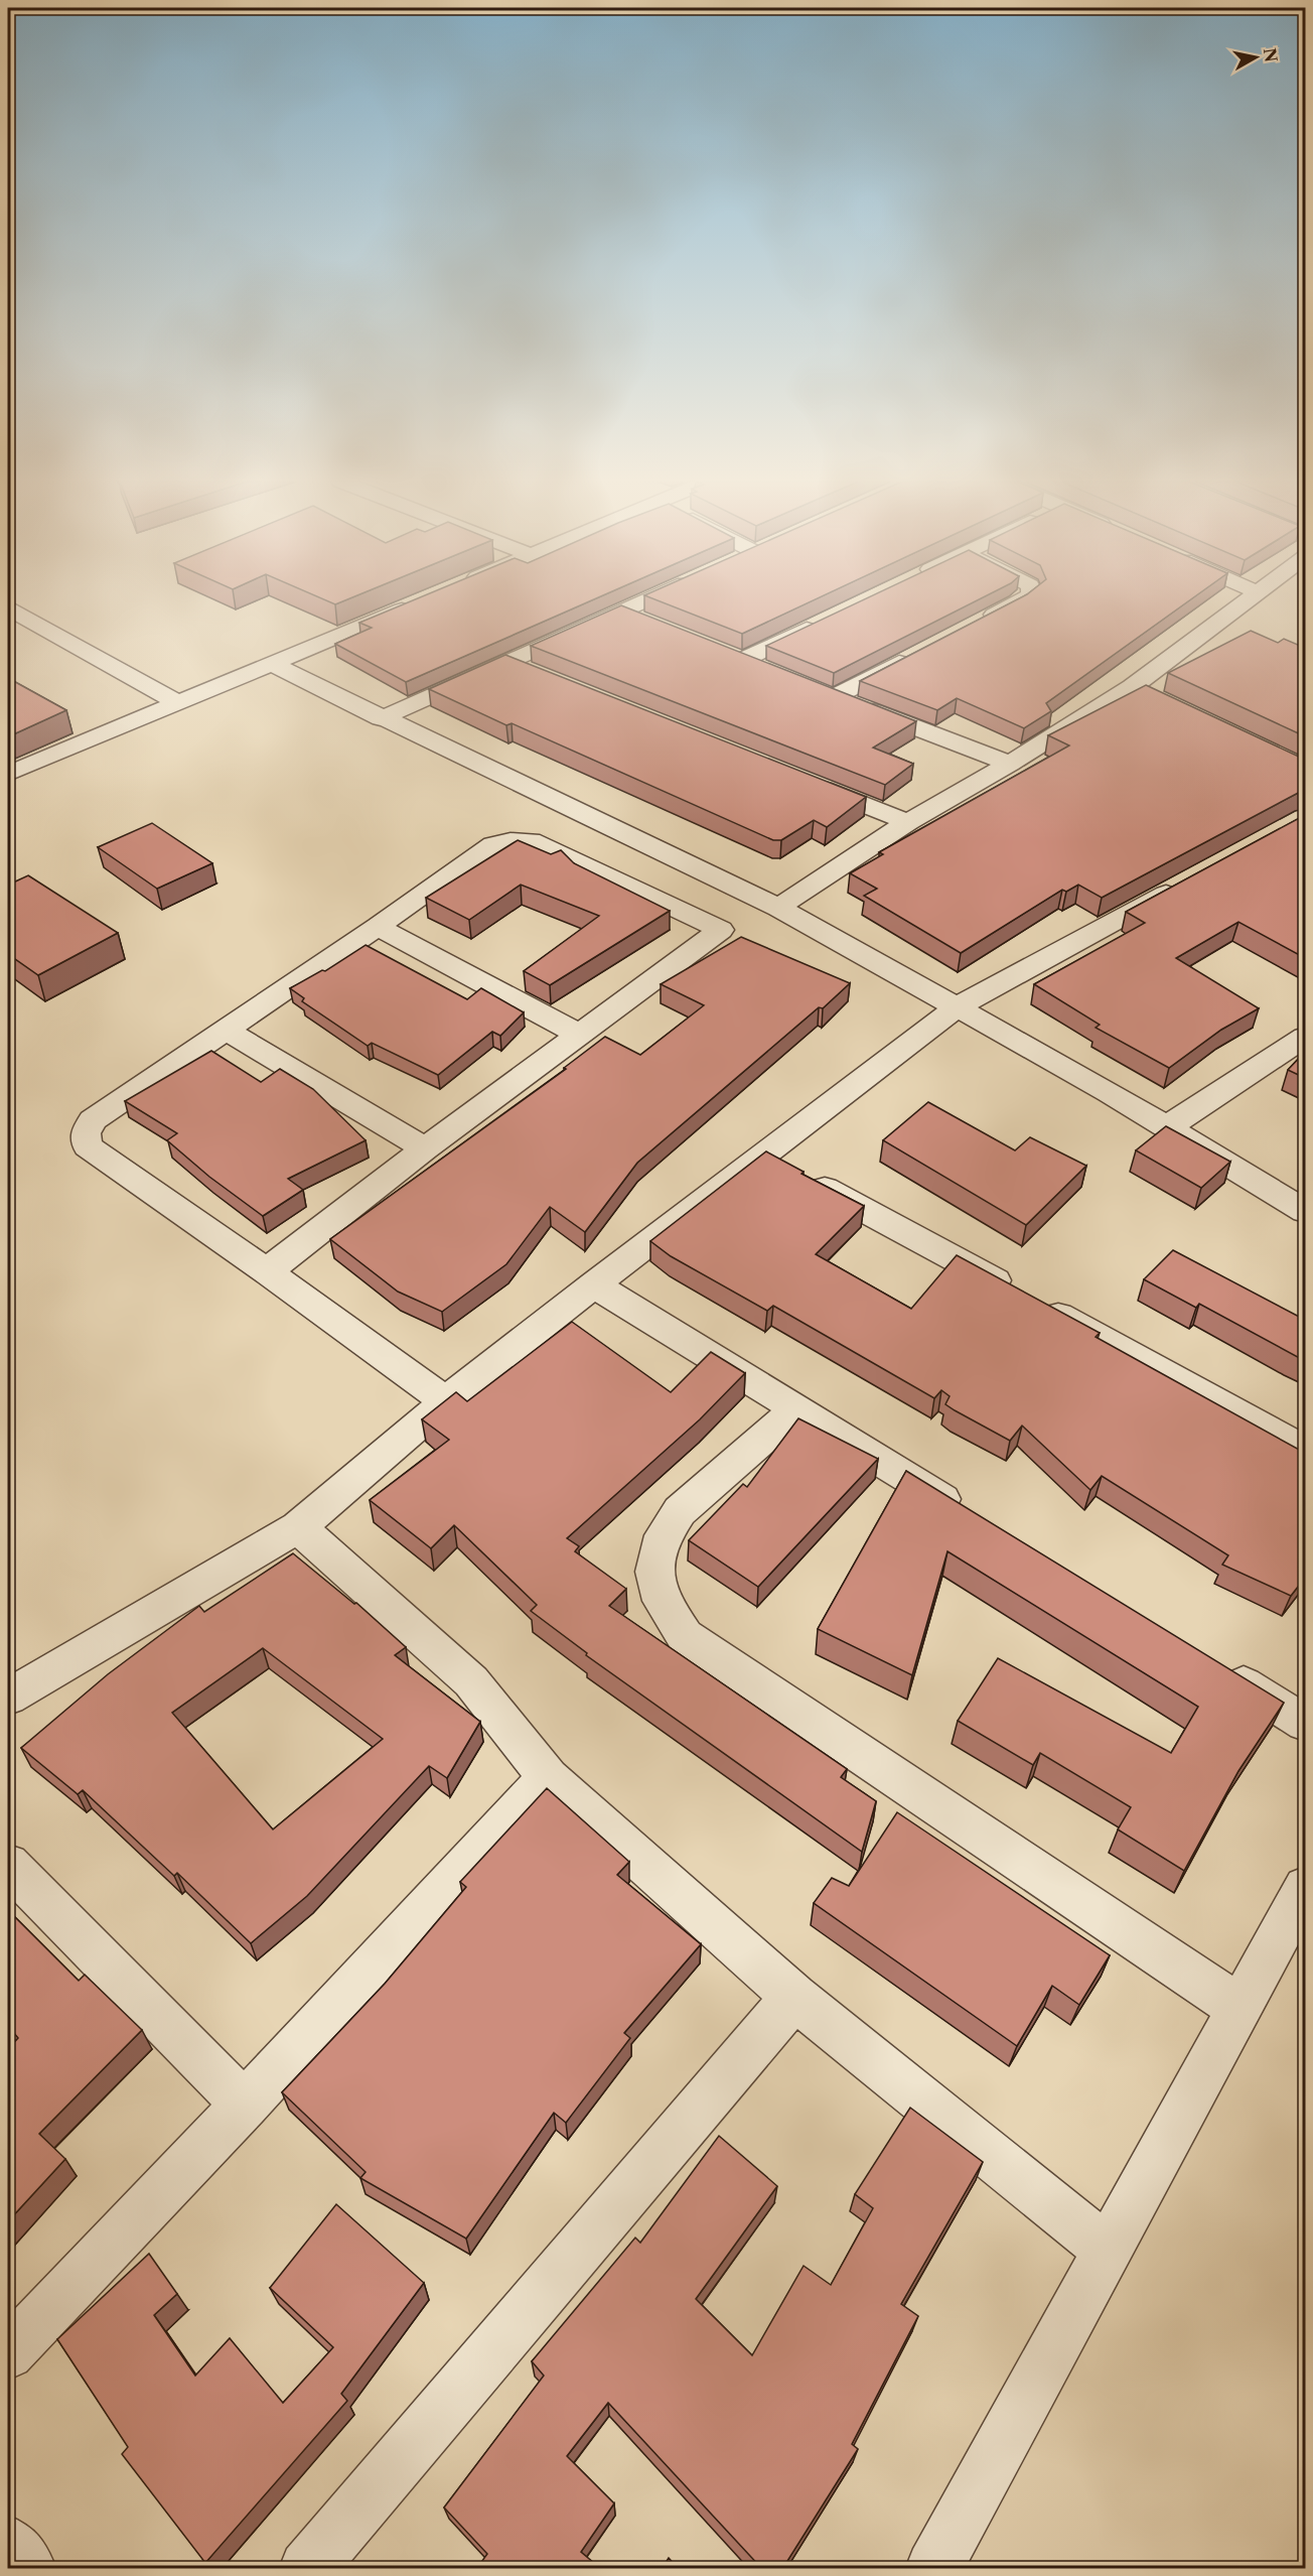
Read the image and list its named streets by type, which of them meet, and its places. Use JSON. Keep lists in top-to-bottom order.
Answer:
{
  "north": "right"
}
